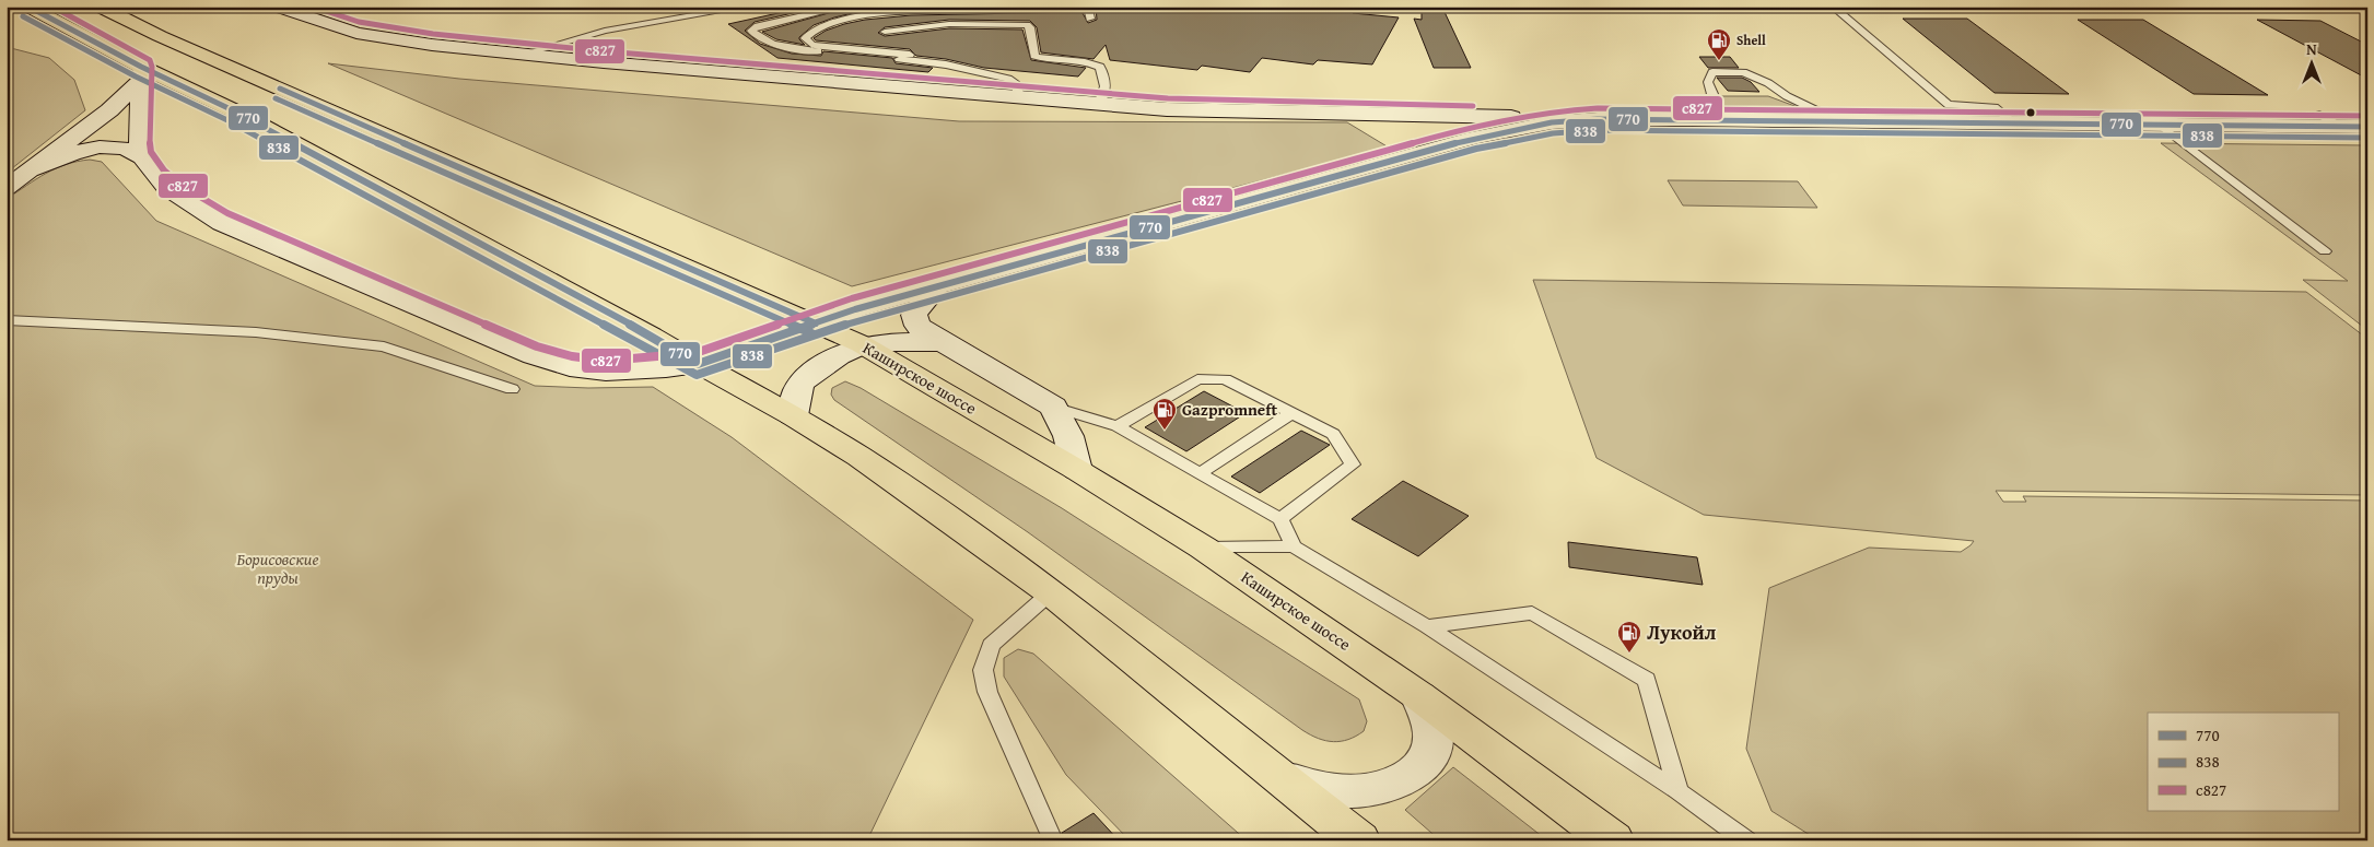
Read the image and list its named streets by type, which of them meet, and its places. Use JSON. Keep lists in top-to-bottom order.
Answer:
{
  "streets": {
    "main road": ["Каширское шоссе"]
  },
  "parks": ["Борисовские пруды"],
  "places": {
    "fuel station": ["Shell", "Gazpromneft", "Лукойл"]
  },
  "lines": ["transit line 770", "transit line с827", "transit line 838"],
  "legend": ["770", "838", "с827"],
  "north": "top"
}
